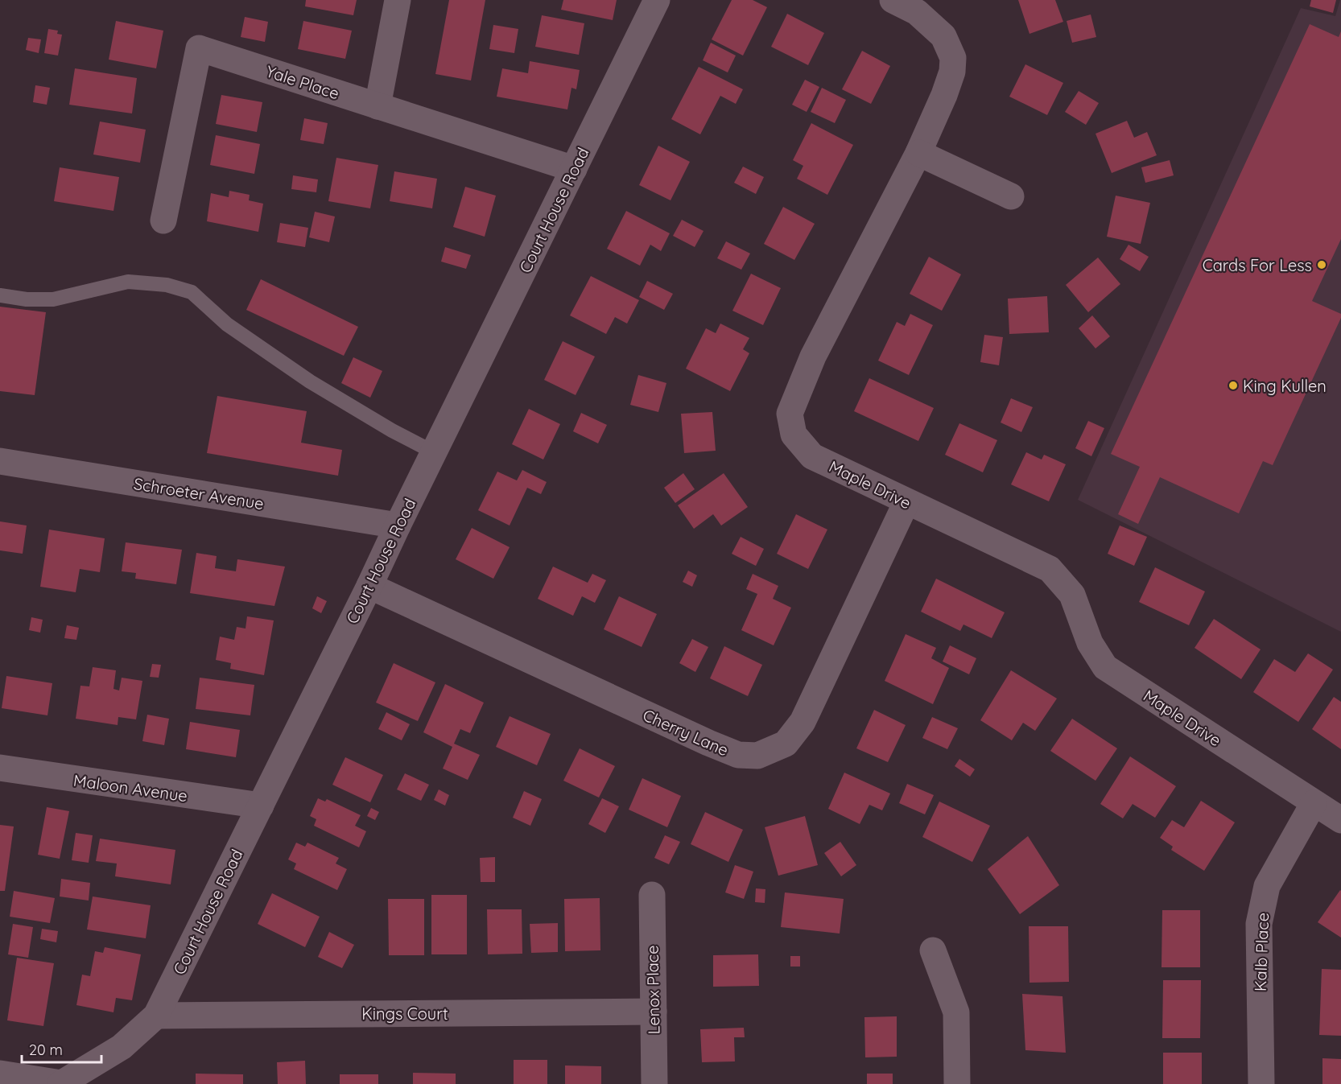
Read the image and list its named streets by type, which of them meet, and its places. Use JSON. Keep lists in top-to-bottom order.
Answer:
{
  "streets": {
    "street": [
      "Yale Place",
      "Court House Road",
      "Maple Drive",
      "Schroeter Avenue",
      "Cherry Lane",
      "Maloon Avenue",
      "Kalb Place",
      "Lenox Place",
      "Kings Court"
    ]
  },
  "crossings": [
    ["Yale Place", "Court House Road"],
    ["Court House Road", "Schroeter Avenue"],
    ["Court House Road", "Cherry Lane"],
    ["Court House Road", "Maloon Avenue"],
    ["Court House Road", "Kings Court"],
    ["Maple Drive", "Cherry Lane"],
    ["Maple Drive", "Kalb Place"],
    ["Lenox Place", "Kings Court"]
  ],
  "places": ["Cards For Less", "King Kullen"],
  "scale_bar": "20 m"
}
